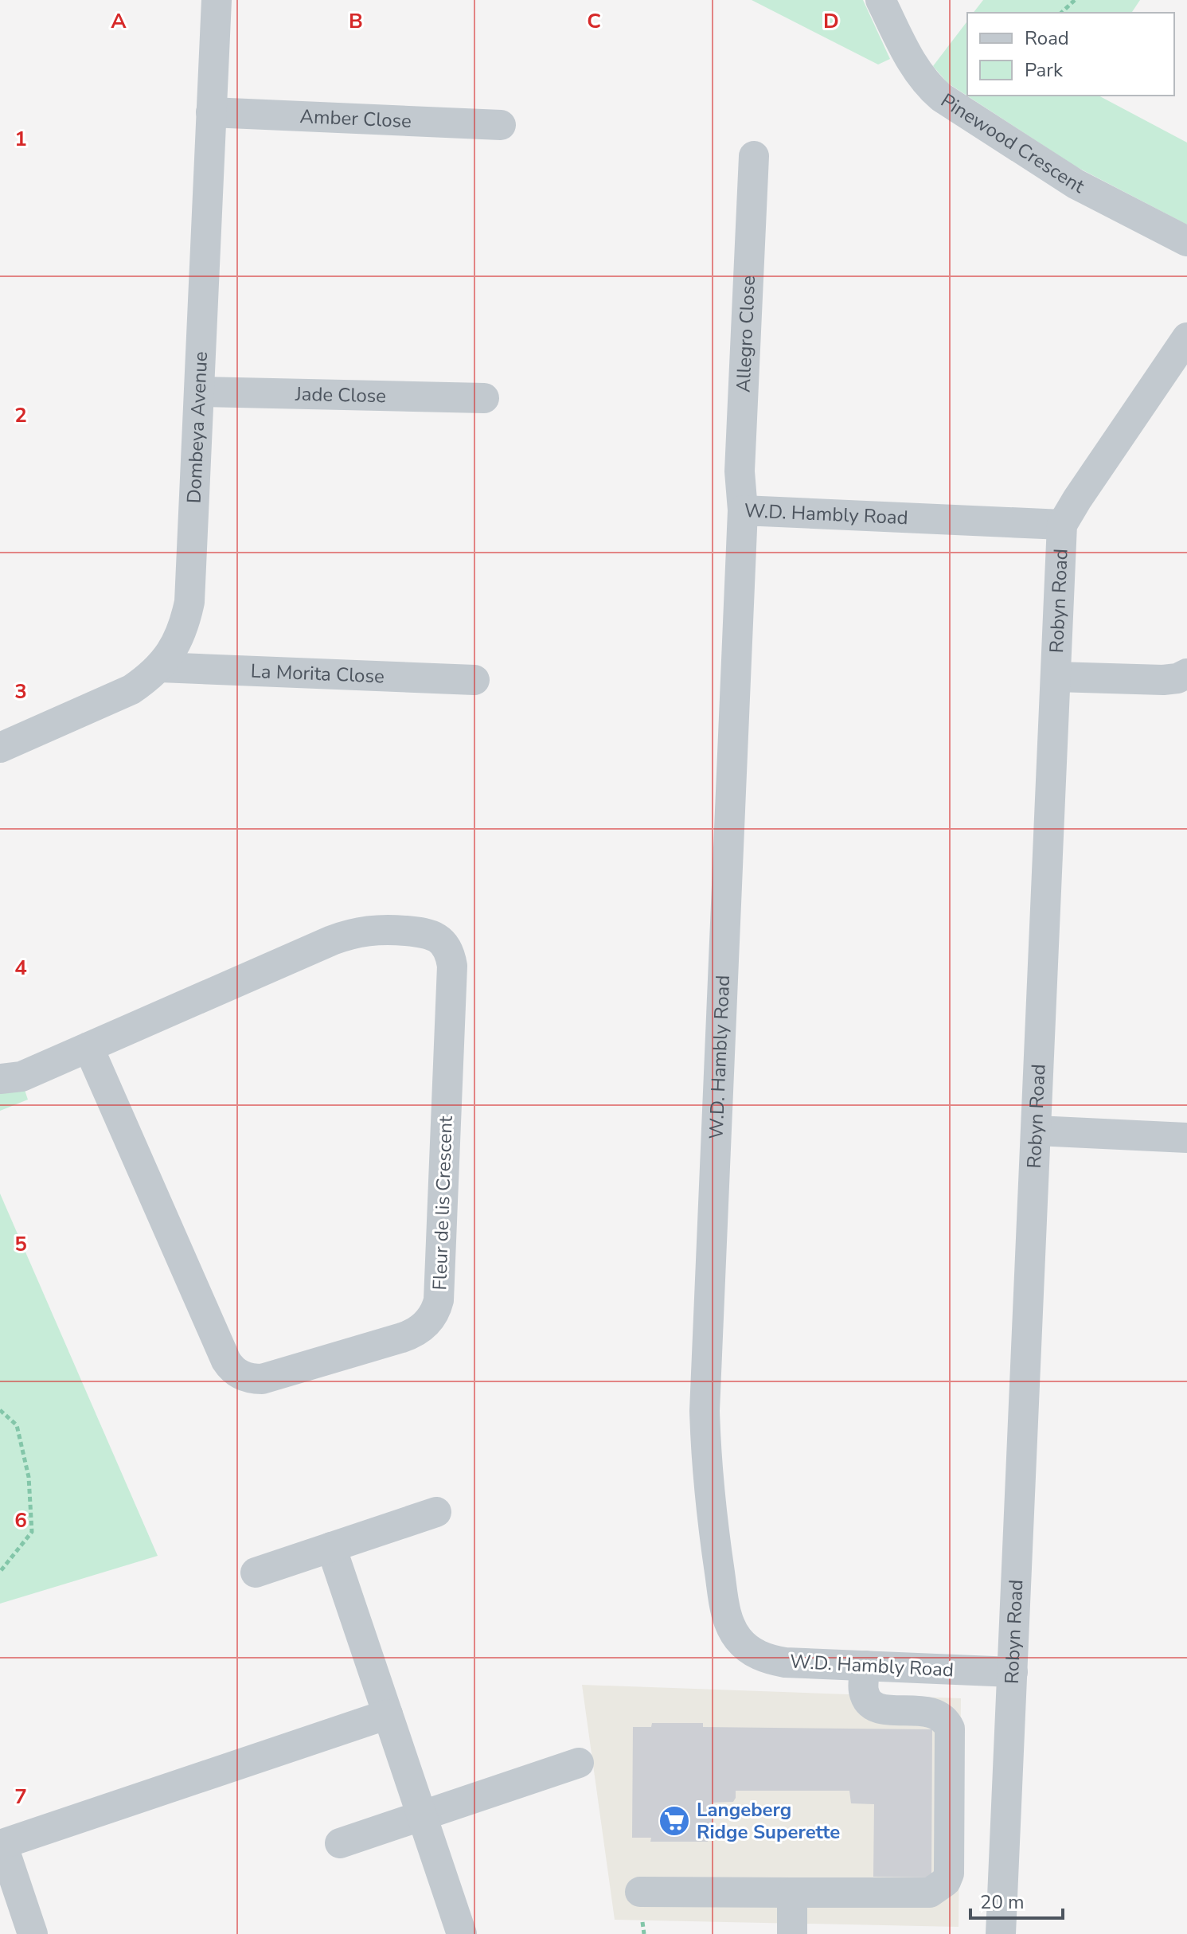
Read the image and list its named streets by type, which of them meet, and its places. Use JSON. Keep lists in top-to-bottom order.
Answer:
{
  "streets": {
    "street": [
      "Amber Close",
      "Pinewood Crescent",
      "Allegro Close",
      "Jade Close",
      "Dombeya Avenue",
      "W.D. Hambly Road",
      "Robyn Road",
      "La Morita Close",
      "Fleur de lis Crescent"
    ]
  },
  "crossings": [
    ["Amber Close", "Dombeya Avenue"],
    ["Allegro Close", "W.D. Hambly Road"],
    ["Jade Close", "Dombeya Avenue"],
    ["Dombeya Avenue", "La Morita Close"],
    ["W.D. Hambly Road", "Robyn Road"]
  ],
  "places": {
    "supermarket": ["Langeberg Ridge Superette"]
  },
  "legend": ["Road", "Park"],
  "scale_bar": "20 m",
  "grid": {
    "columns": [
      "A",
      "B",
      "C",
      "D"
    ],
    "rows": [
      "1",
      "2",
      "3",
      "4",
      "5",
      "6",
      "7"
    ]
  }
}
